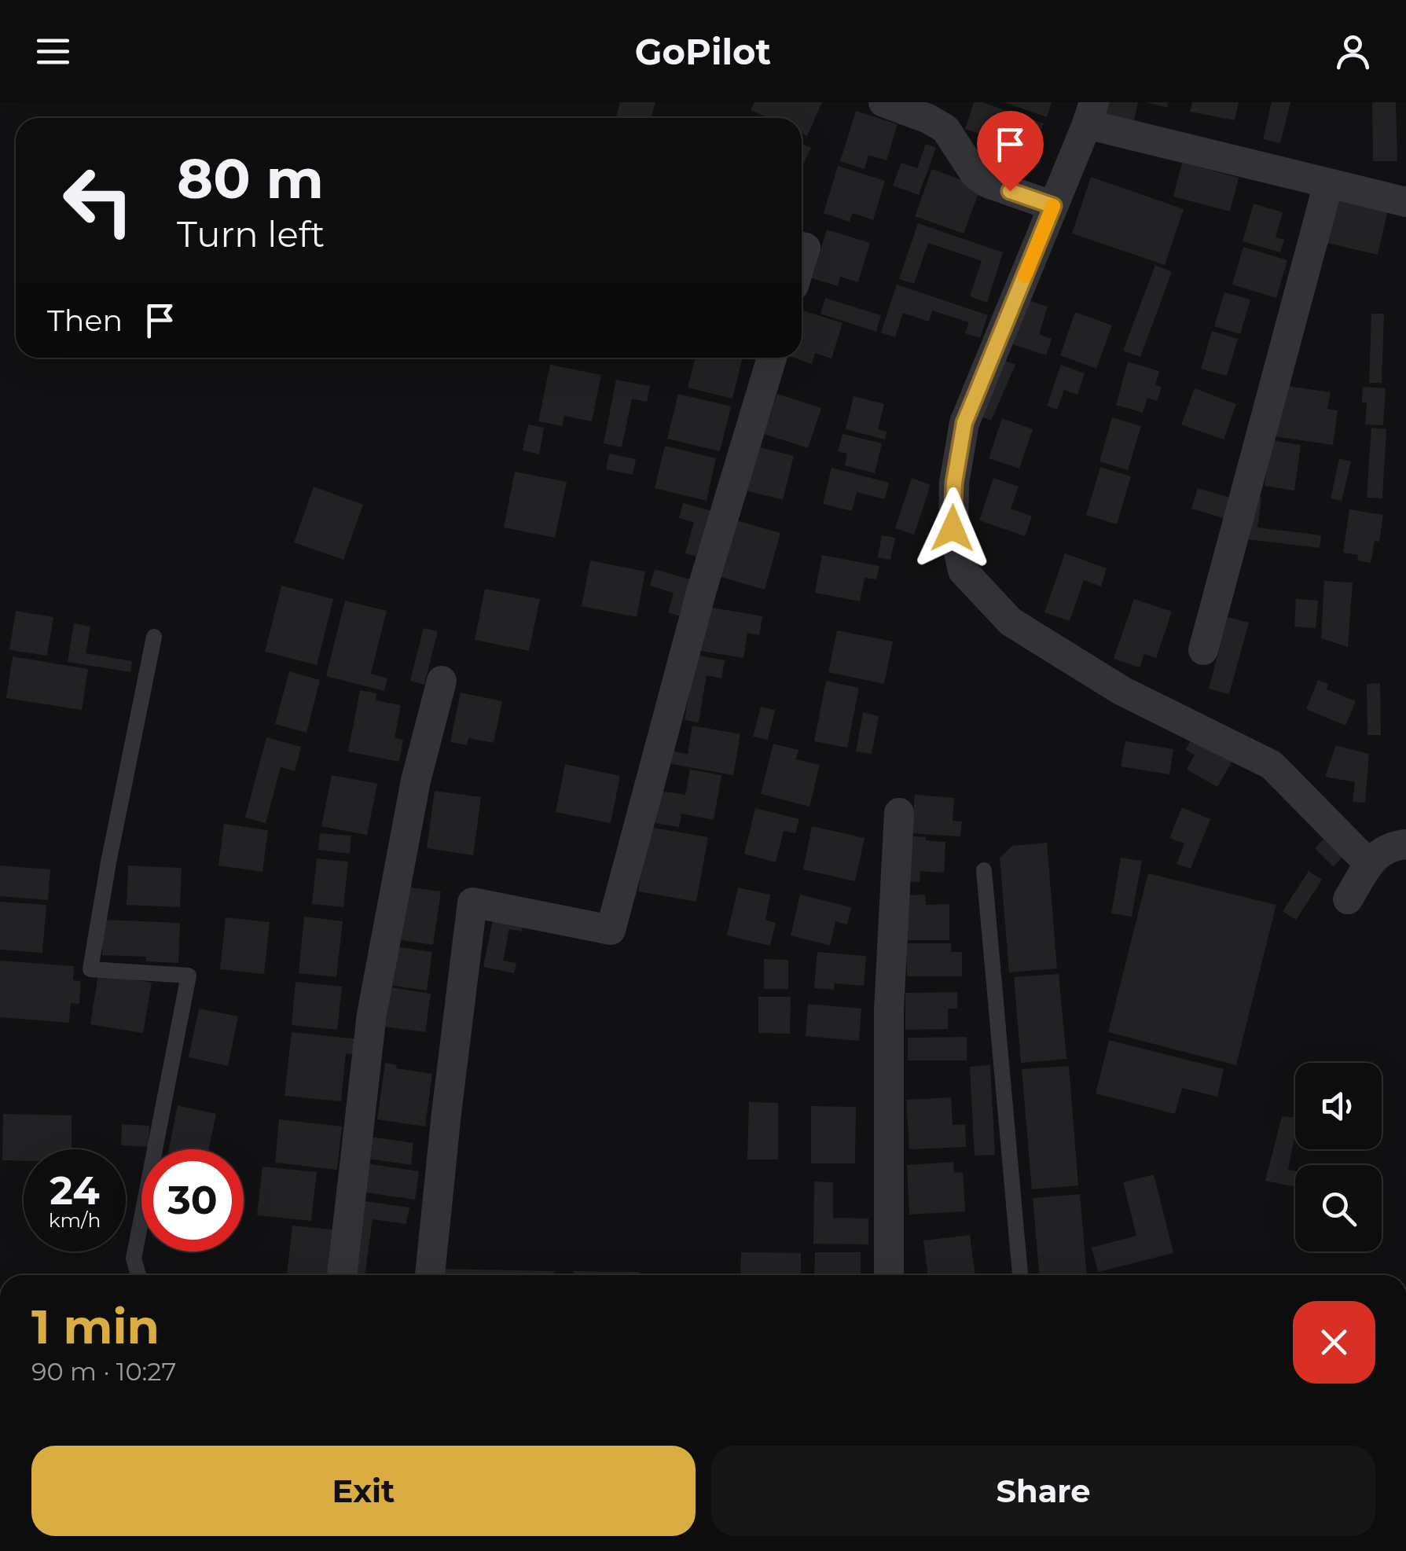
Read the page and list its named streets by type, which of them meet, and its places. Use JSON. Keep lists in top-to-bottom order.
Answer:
{
  "page": {
    "header": "GoPilot",
    "turn": ["80 m", "Turn left"],
    "then": "Then",
    "speed": "24 km/h",
    "limit": "30",
    "heading": ["1 min", "90 m · 10:27"],
    "buttons": ["Exit", "Share"]
  }
}
